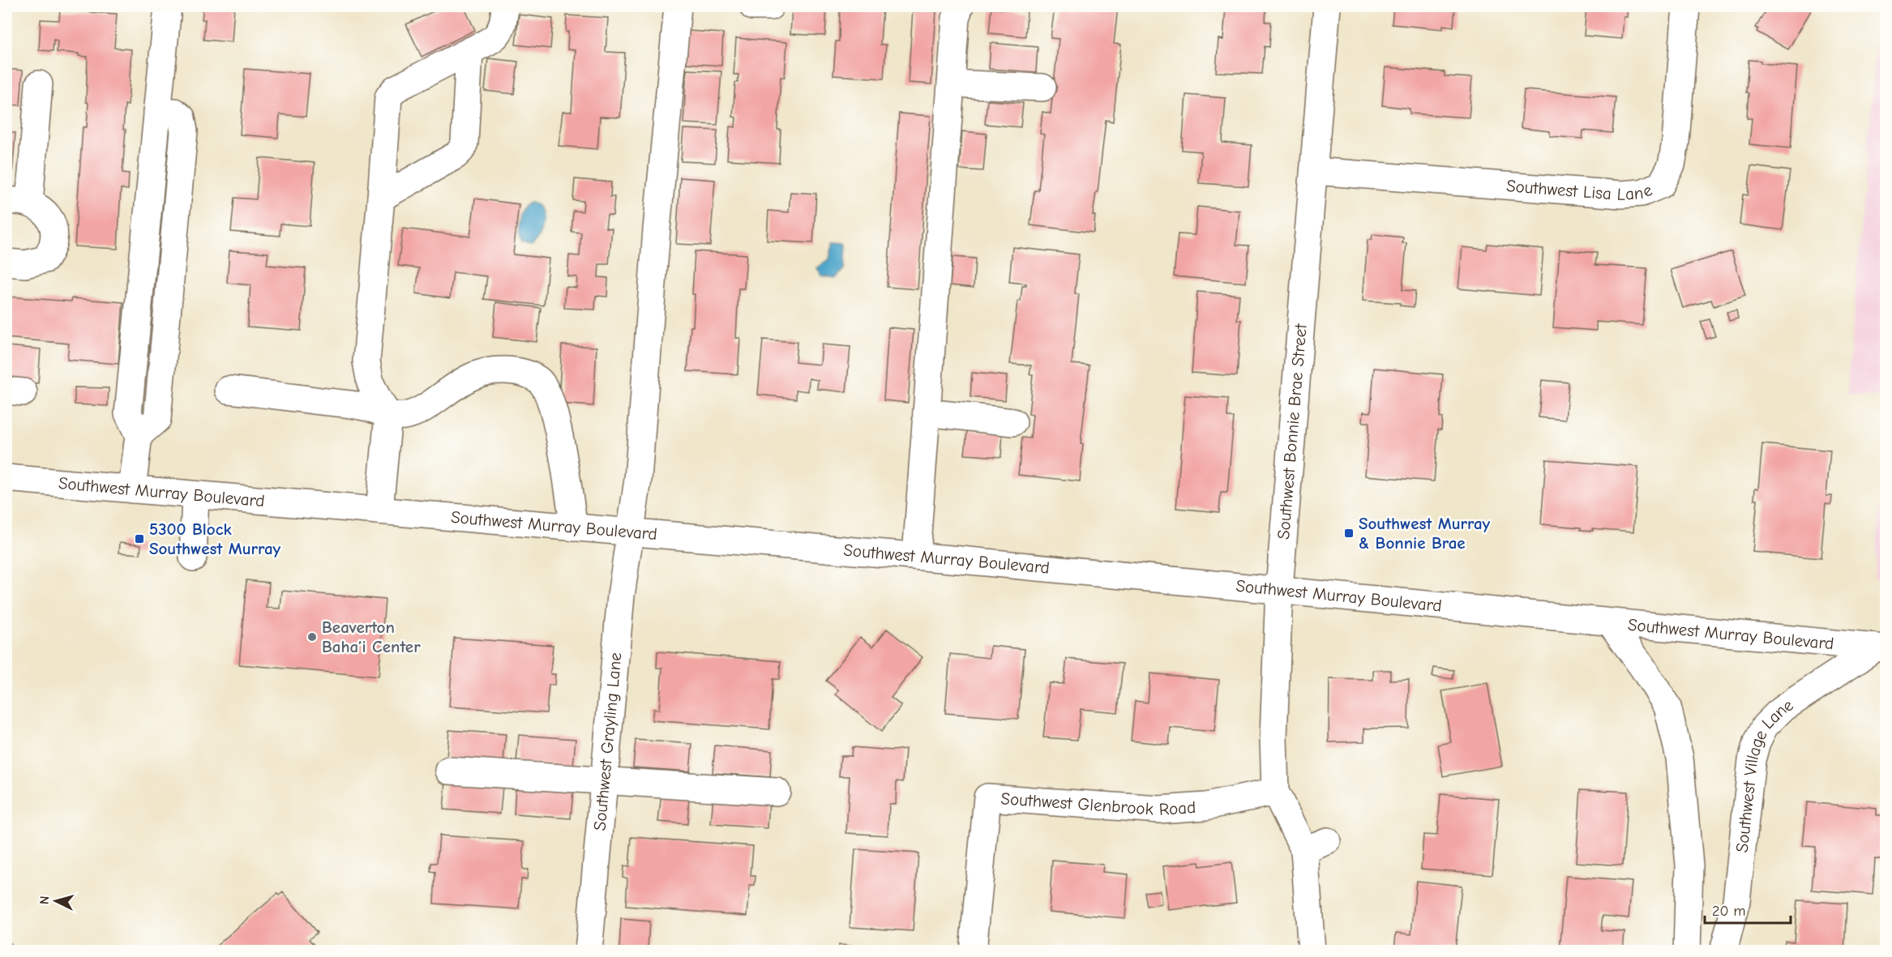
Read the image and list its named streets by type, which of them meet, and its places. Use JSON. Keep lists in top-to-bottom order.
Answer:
{
  "streets": {
    "street": [
      "Southwest Lisa Lane",
      "Southwest Bonnie Brae Street",
      "Southwest Murray Boulevard",
      "Southwest Grayling Lane",
      "Southwest Village Lane",
      "Southwest Glenbrook Road"
    ]
  },
  "crossings": [
    ["Southwest Lisa Lane", "Southwest Bonnie Brae Street"],
    ["Southwest Bonnie Brae Street", "Southwest Murray Boulevard"],
    ["Southwest Bonnie Brae Street", "Southwest Glenbrook Road"],
    ["Southwest Murray Boulevard", "Southwest Grayling Lane"],
    ["Southwest Murray Boulevard", "Southwest Village Lane"]
  ],
  "places": {
    "transit": ["Southwest Murray & Bonnie Brae", "5300 Block Southwest Murray"],
    "other": ["Beaverton Baha’i Center"]
  },
  "scale_bar": "20 m",
  "north": "left"
}
